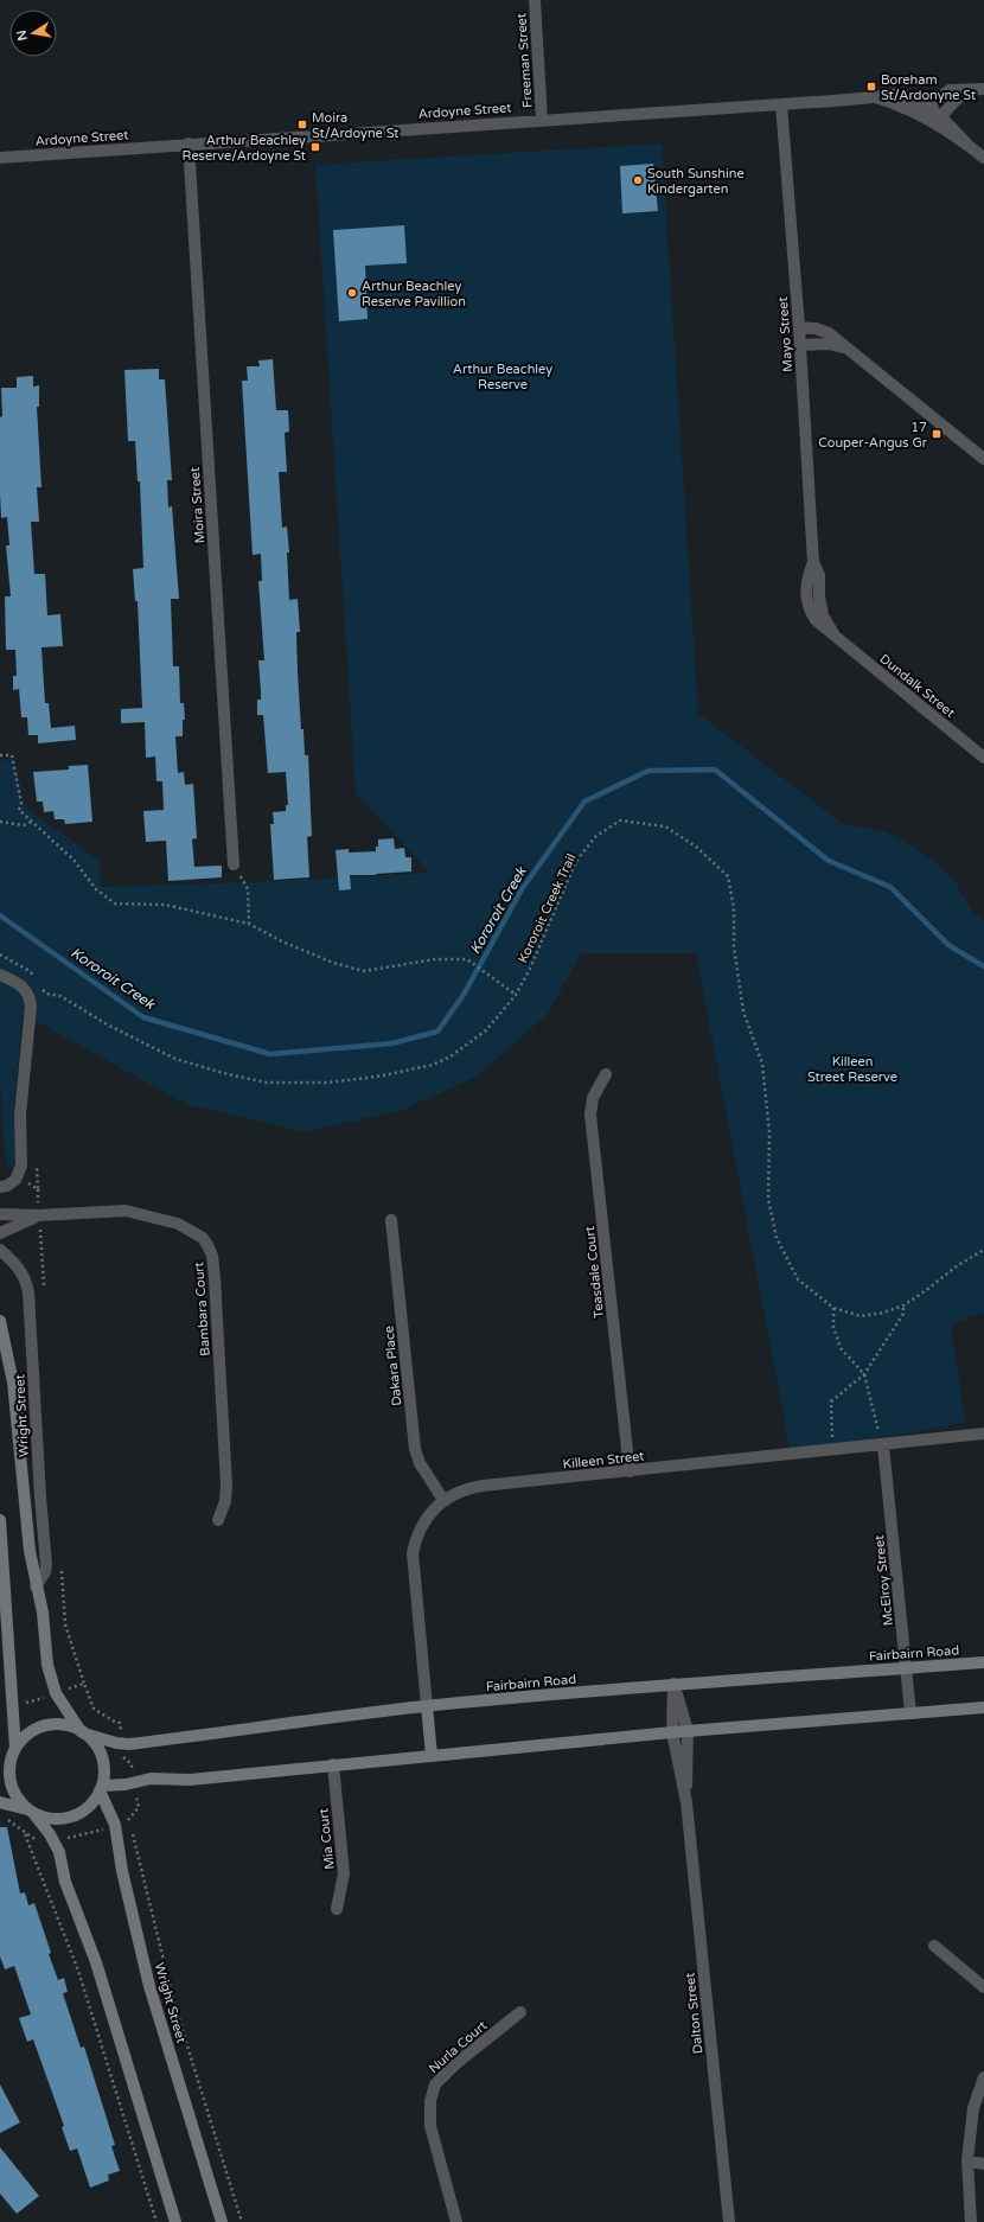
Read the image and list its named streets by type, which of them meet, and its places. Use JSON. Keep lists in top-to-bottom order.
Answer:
{
  "streets": {
    "street": [
      "Freeman Street",
      "Ardoyne Street",
      "Mayo Street",
      "Moira Street",
      "Dundalk Street",
      "Teasdale Court",
      "Bambara Court",
      "Dakara Place",
      "Wright Street",
      "Killeen Street",
      "McElroy Street",
      "Fairbairn Road",
      "Mia Court",
      "Dalton Street",
      "Nurla Court"
    ],
    "path": ["Kororoit Creek Trail"]
  },
  "crossings": [
    ["Freeman Street", "Ardoyne Street"],
    ["Ardoyne Street", "Mayo Street"],
    ["Ardoyne Street", "Moira Street"],
    ["Mayo Street", "Dundalk Street"],
    ["Teasdale Court", "Killeen Street"],
    ["Dakara Place", "Killeen Street"],
    ["Wright Street", "Fairbairn Road"],
    ["Killeen Street", "McElroy Street"],
    ["Killeen Street", "Fairbairn Road"],
    ["McElroy Street", "Fairbairn Road"],
    ["Fairbairn Road", "Dalton Street"]
  ],
  "water": ["Kororoit Creek"],
  "parks": ["Arthur Beachley Reserve", "Killeen Street Reserve"],
  "places": {
    "transit": [
      "Boreham St/Ardonyne St",
      "Moira St/Ardoyne St",
      "Arthur Beachley Reserve/Ardoyne St",
      "17 Couper-Angus Gr"
    ],
    "other": ["South Sunshine Kindergarten", "Arthur Beachley Reserve Pavillion"]
  },
  "north": "left"
}
